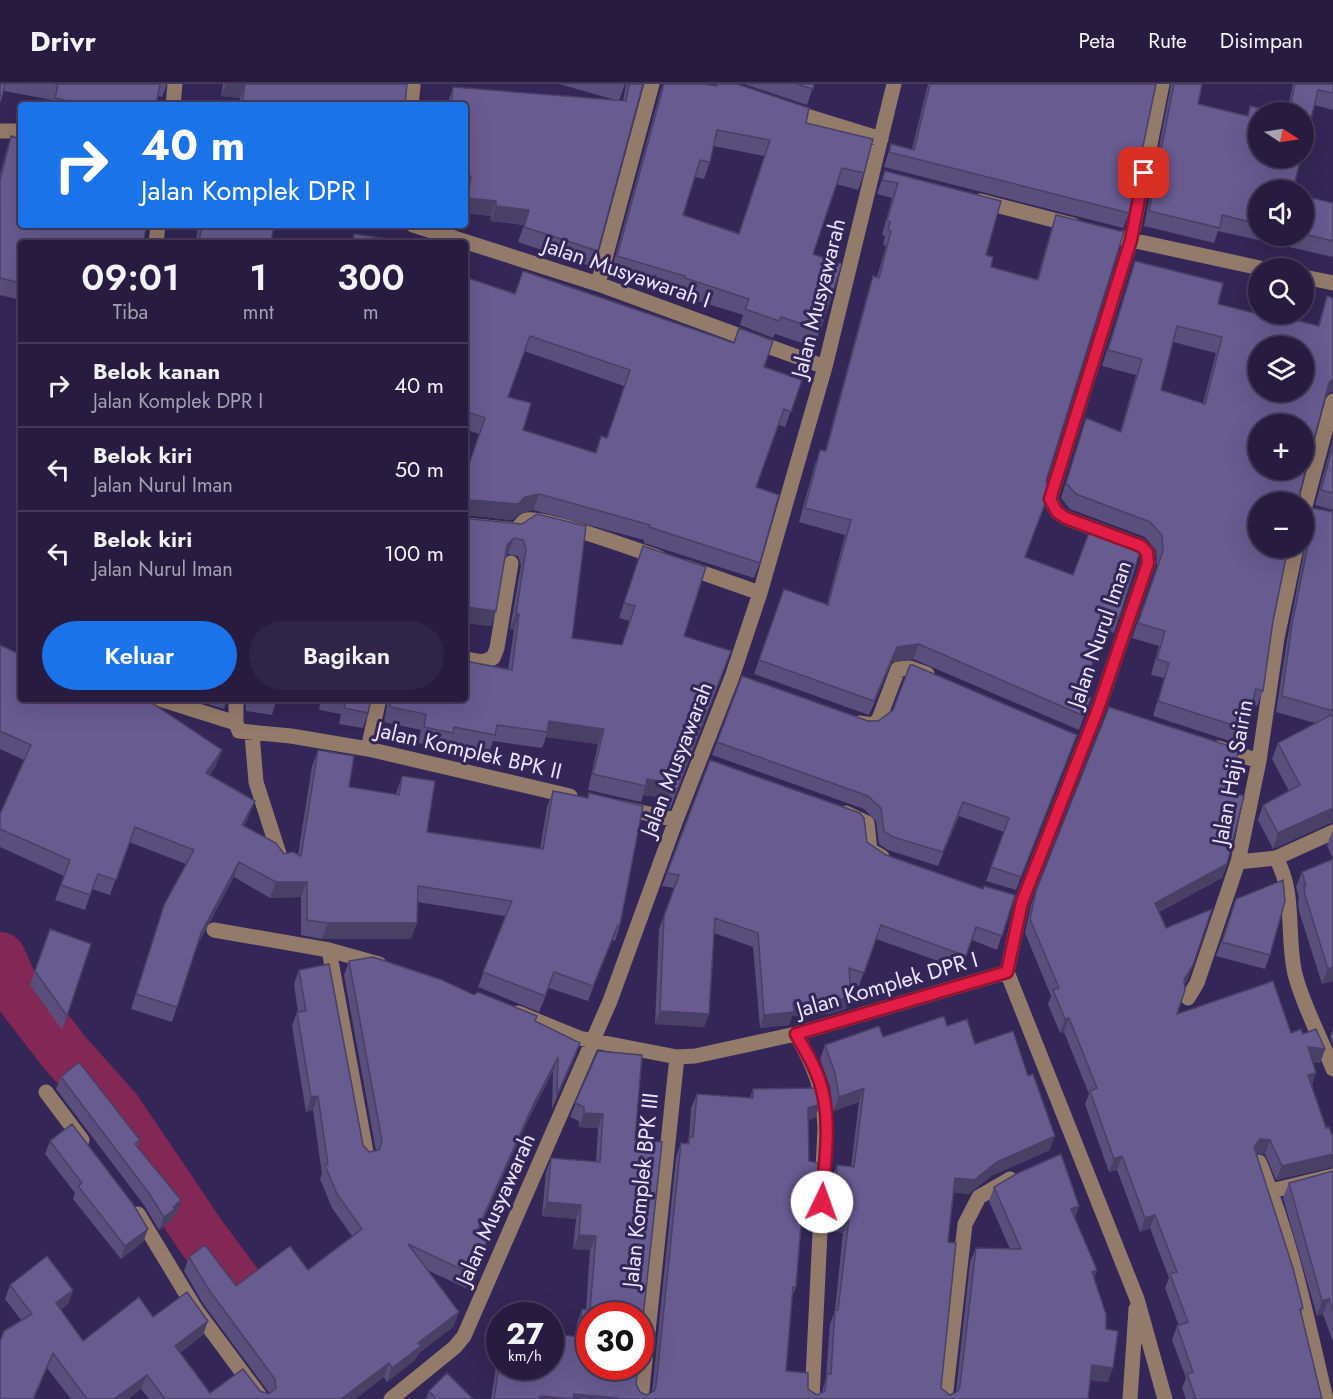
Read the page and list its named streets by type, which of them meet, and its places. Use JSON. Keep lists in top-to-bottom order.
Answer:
{
  "streets": {
    "street": [
      "Jalan Musyawarah I",
      "Jalan Musyawarah",
      "Jalan Nurul Iman",
      "Jalan Komplek BPK II",
      "Jalan Haji Sairin",
      "Jalan Komplek DPR I",
      "Jalan Komplek BPK III"
    ]
  },
  "crossings": [
    ["Jalan Musyawarah I", "Jalan Musyawarah"],
    ["Jalan Musyawarah", "Jalan Komplek DPR I"],
    ["Jalan Nurul Iman", "Jalan Komplek DPR I"],
    ["Jalan Komplek DPR I", "Jalan Komplek BPK III"]
  ],
  "north": "right",
  "page": {
    "header": "Drivr",
    "nav": ["Peta", "Rute", "Disimpan"],
    "map_buttons": ["+", "−"],
    "turn": ["40 m", "Jalan Komplek DPR I"],
    "eta": [
      "09:01",
      "Tiba",
      "1",
      "mnt",
      "300",
      "m"
    ],
    "list": [
      {
        "name": "Belok kanan",
        "note": "Jalan Komplek DPR I",
        "value": "40 m"
      },
      {
        "name": "Belok kiri",
        "note": "Jalan Nurul Iman",
        "value": "50 m"
      },
      {
        "name": "Belok kiri",
        "note": "Jalan Nurul Iman",
        "value": "100 m"
      }
    ],
    "buttons": ["Keluar", "Bagikan"],
    "speed": "27 km/h",
    "limit": "30"
  }
}
